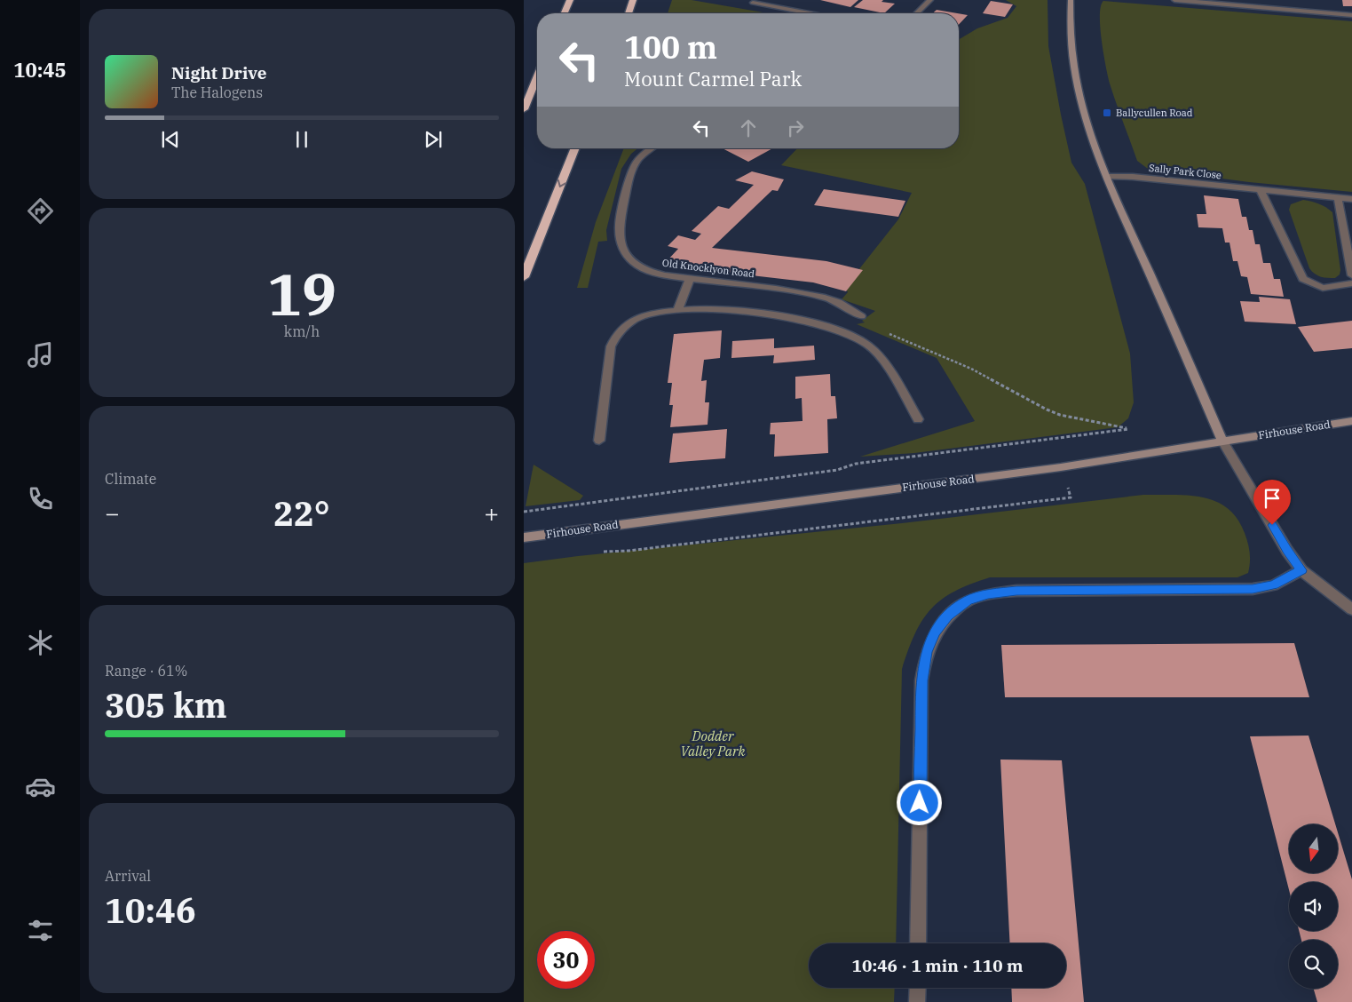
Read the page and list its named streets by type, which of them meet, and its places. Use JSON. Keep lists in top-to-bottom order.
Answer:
{
  "streets": {
    "street": ["Sally Park Close", "Old Knocklyon Road", "Firhouse Road"]
  },
  "parks": ["Dodder Valley Park"],
  "places": {
    "transit": ["Ballycullen Road"]
  },
  "north": "bottom",
  "page": {
    "tabs": "10:45",
    "turn": ["100 m", "Mount Carmel Park"],
    "song": ["Night Drive", "The Halogens"],
    "tile": [
      ["19", "km/h"],
      "Climate",
      ["Range · 61%", "305 km"],
      ["Arrival", "10:46"]
    ],
    "heat": ["−", "22°", "+"],
    "limit": "30",
    "trip": "10:46 · 1 min · 110 m"
  }
}
